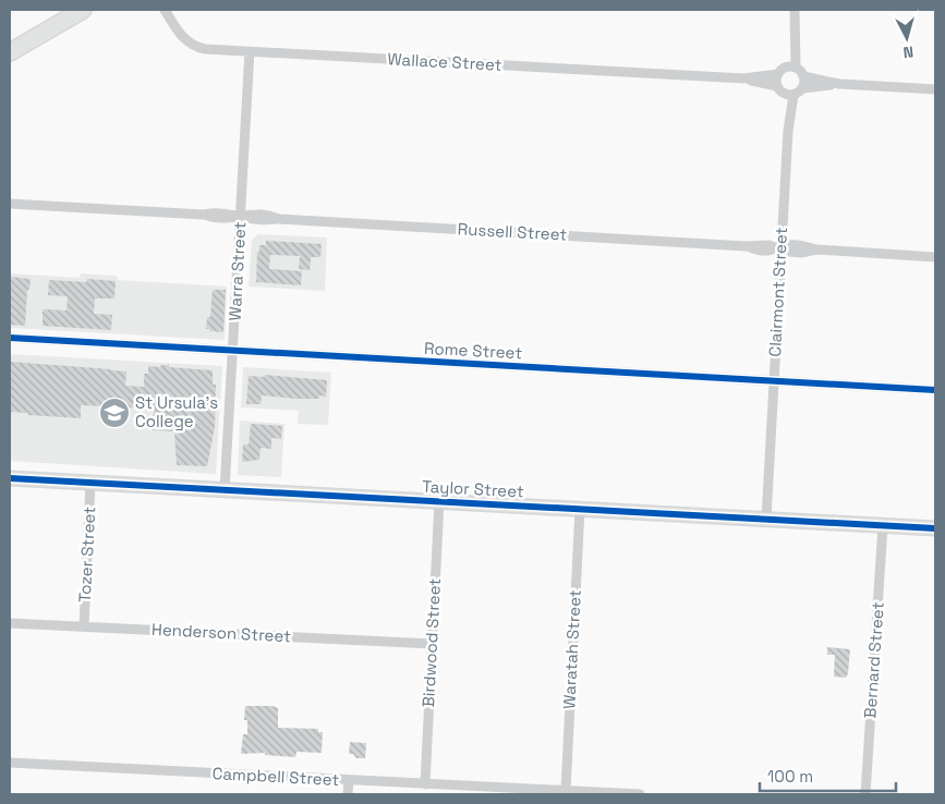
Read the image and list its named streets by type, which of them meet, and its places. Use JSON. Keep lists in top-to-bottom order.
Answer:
{
  "streets": {
    "street": [
      "Wallace Street",
      "Russell Street",
      "Warra Street",
      "Clairmont Street",
      "Rome Street",
      "Taylor Street",
      "Tozer Street",
      "Henderson Street",
      "Birdwood Street",
      "Waratah Street",
      "Bernard Street",
      "Campbell Street"
    ]
  },
  "crossings": [
    ["Wallace Street", "Warra Street"],
    ["Wallace Street", "Clairmont Street"],
    ["Russell Street", "Warra Street"],
    ["Russell Street", "Clairmont Street"],
    ["Warra Street", "Rome Street"],
    ["Warra Street", "Taylor Street"],
    ["Clairmont Street", "Rome Street"],
    ["Clairmont Street", "Taylor Street"],
    ["Taylor Street", "Tozer Street"],
    ["Taylor Street", "Birdwood Street"],
    ["Taylor Street", "Waratah Street"],
    ["Taylor Street", "Bernard Street"],
    ["Tozer Street", "Henderson Street"],
    ["Henderson Street", "Birdwood Street"],
    ["Birdwood Street", "Campbell Street"],
    ["Waratah Street", "Campbell Street"]
  ],
  "places": {
    "school or university": ["St Ursula's College"]
  },
  "scale_bar": "100 m",
  "north": "bottom"
}
